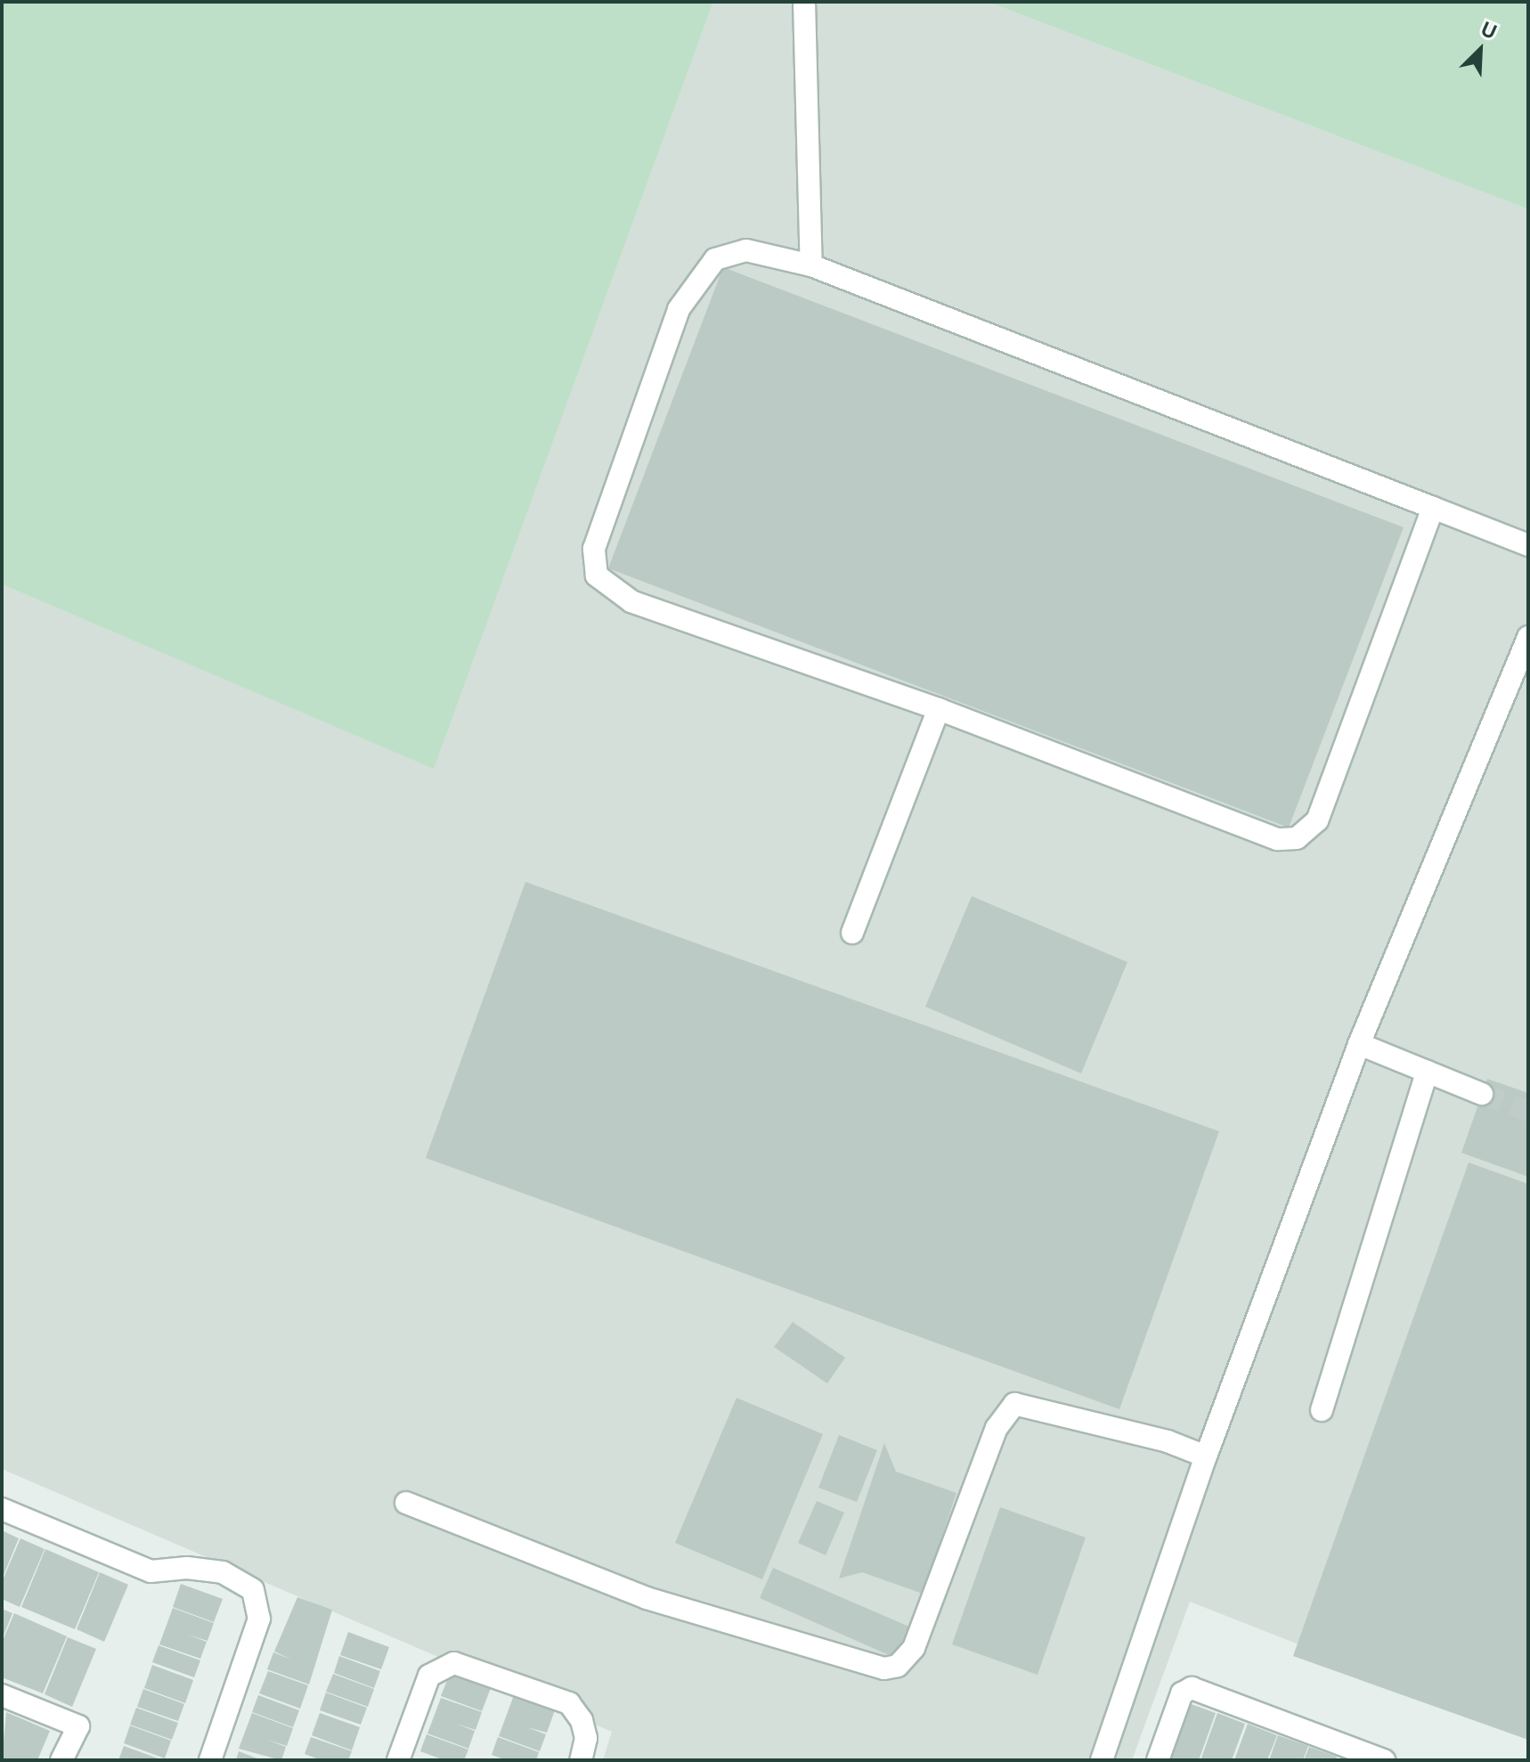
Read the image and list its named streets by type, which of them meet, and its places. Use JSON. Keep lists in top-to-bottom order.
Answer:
{
  "north": "top right"
}
